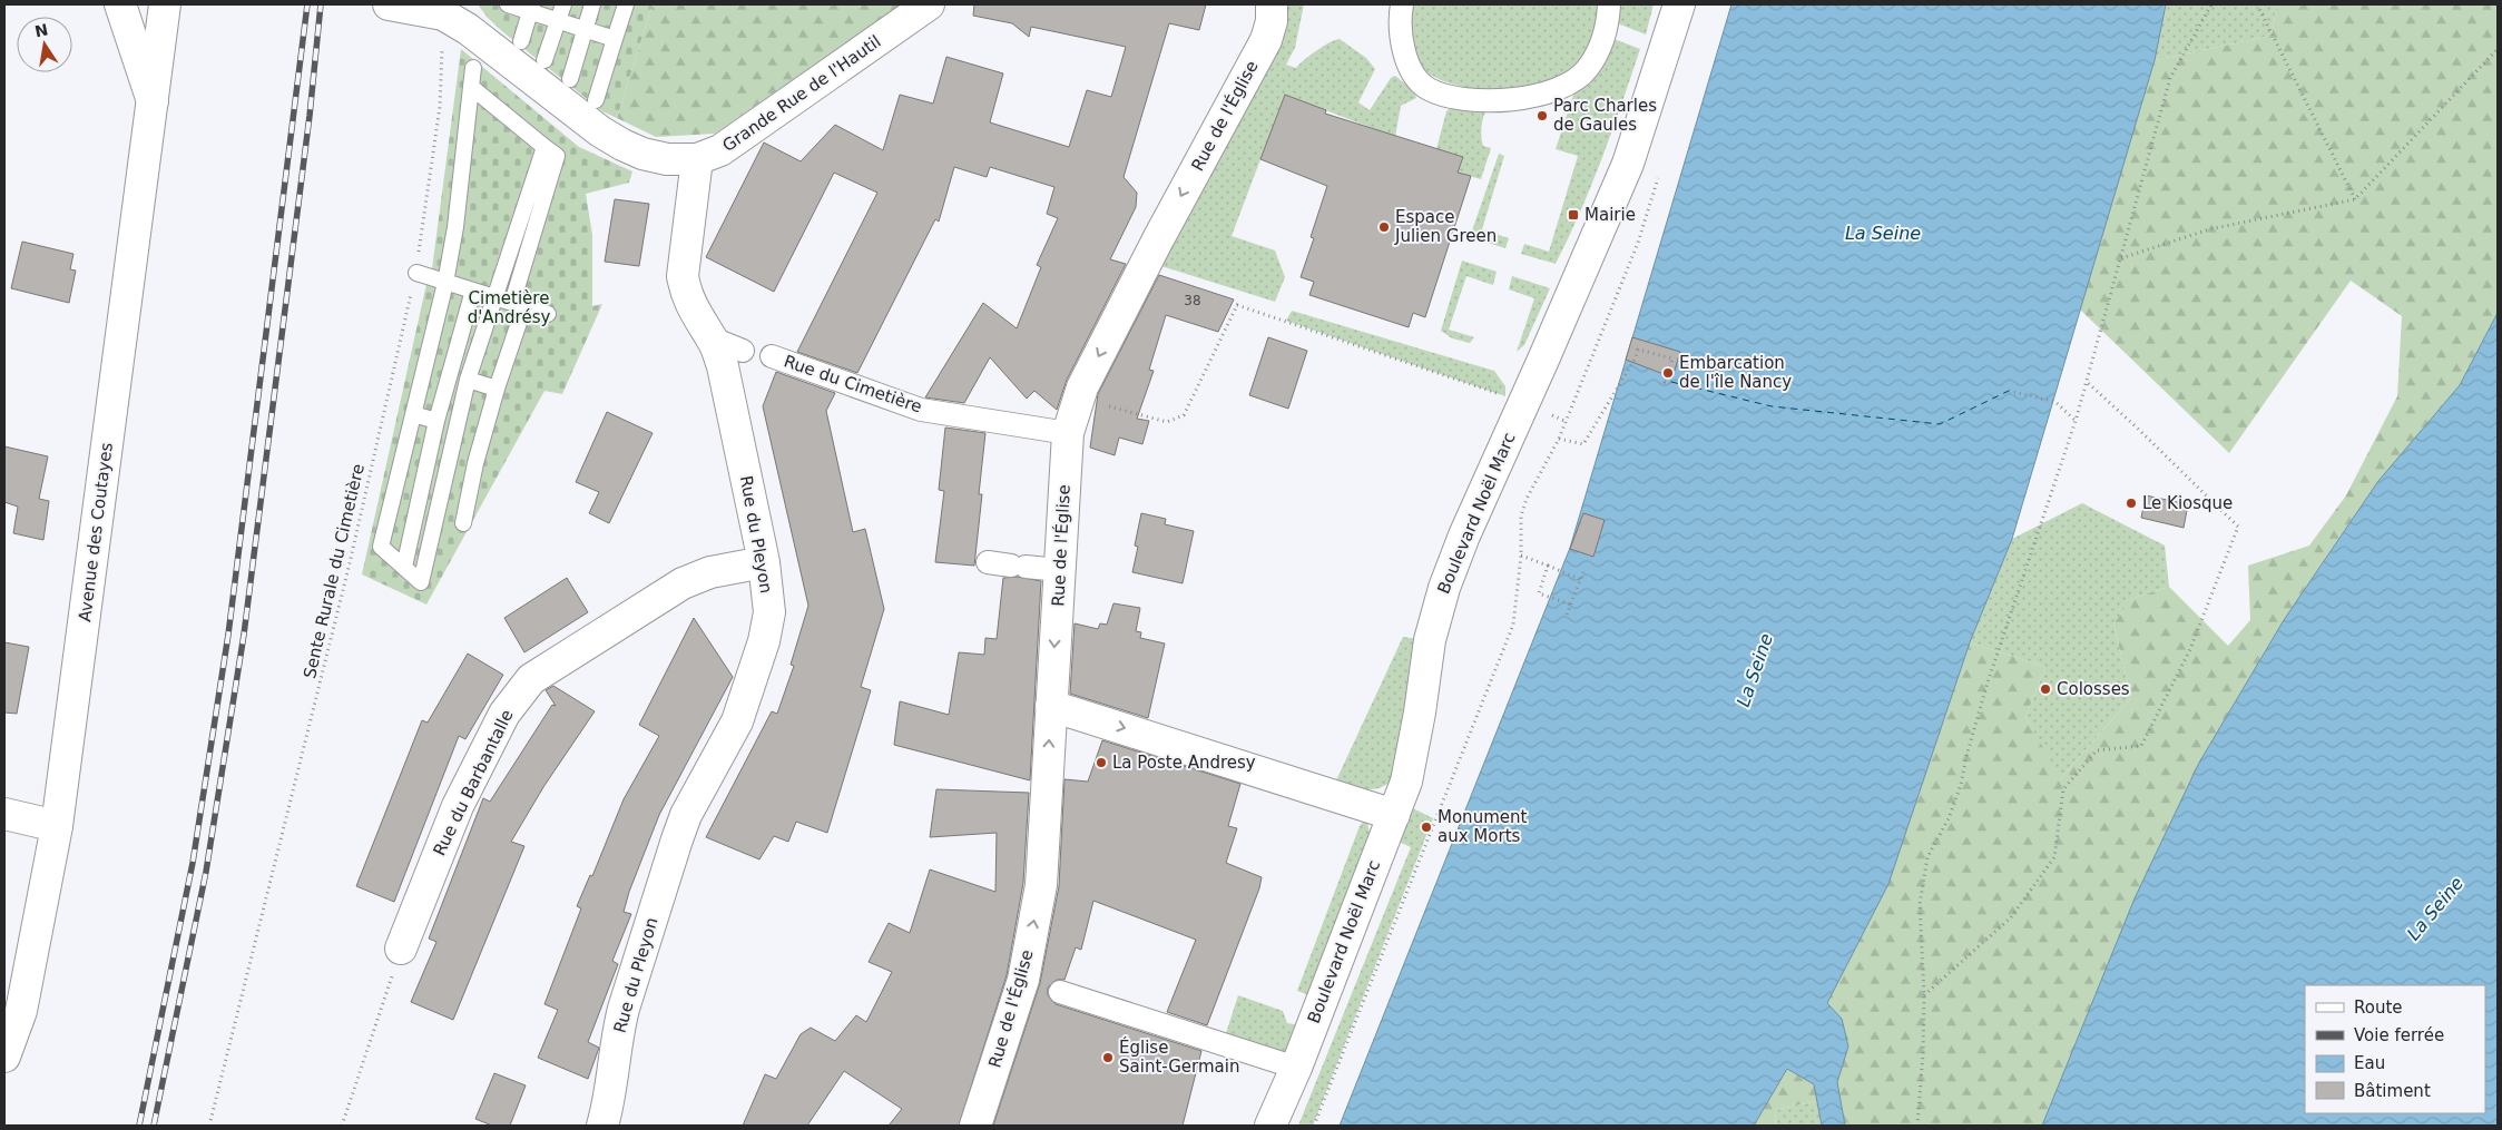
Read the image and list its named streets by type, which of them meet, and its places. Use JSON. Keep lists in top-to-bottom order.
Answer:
{
  "streets": {
    "street": [
      "Grande Rue de l'Hautil",
      "Rue de l'Église",
      "Rue du Cimetière",
      "Boulevard Noël Marc",
      "Avenue des Coutayes",
      "Rue du Pleyon",
      "Rue du Barbantalle"
    ],
    "path": ["Sente Rurale du Cimetière"]
  },
  "crossings": [
    ["Grande Rue de l'Hautil", "Rue du Pleyon"],
    ["Grande Rue de l'Hautil", "Sente Rurale du Cimetière"],
    ["Rue de l'Église", "Rue du Cimetière"],
    ["Rue du Pleyon", "Rue du Barbantalle"]
  ],
  "water": ["La Seine"],
  "parks": ["Cimetière d'Andrésy"],
  "places": {
    "other": [
      "Parc Charles de Gaules",
      "Espace Julien Green",
      "Embarcation de l'île Nancy",
      "Le Kiosque",
      "Colosses",
      "La Poste Andresy",
      "Monument aux Morts",
      "Église Saint-Germain"
    ],
    "transit": ["Mairie"]
  },
  "house_numbers": ["38"],
  "legend": [
    "Route",
    "Voie ferrée",
    "Eau",
    "Bâtiment"
  ],
  "north": "top"
}
